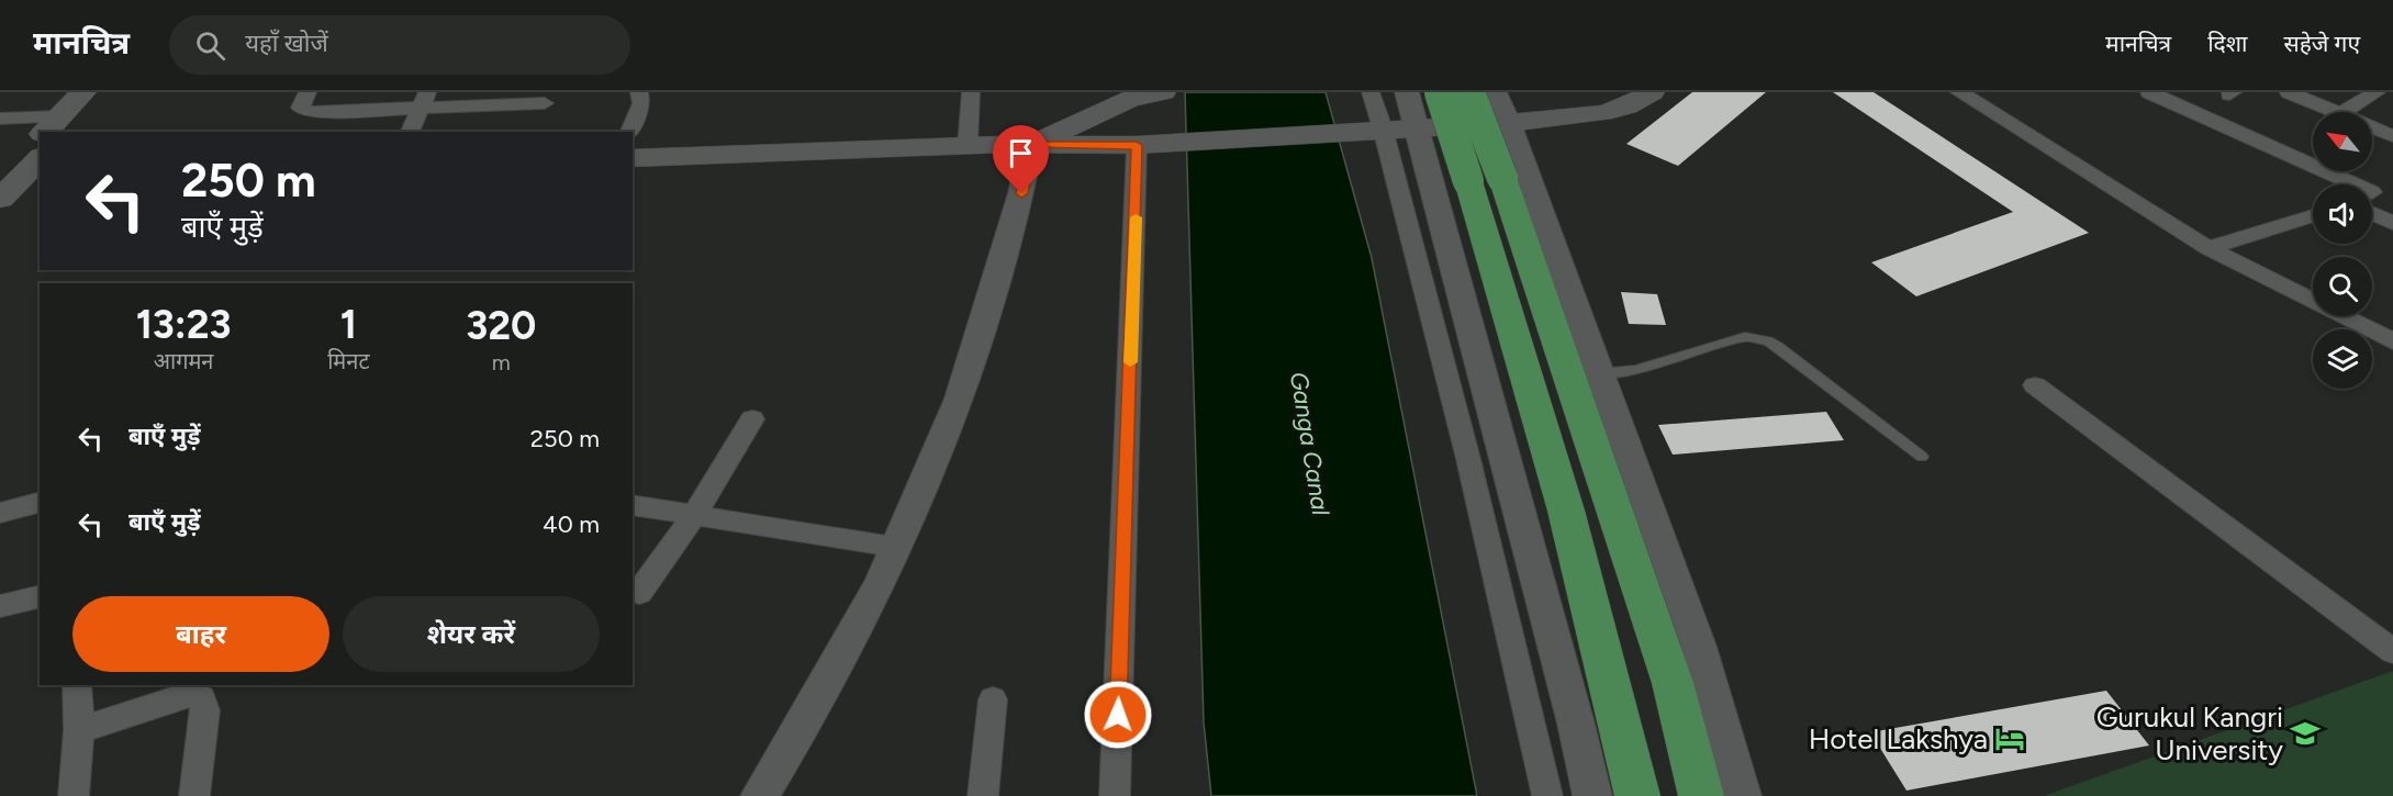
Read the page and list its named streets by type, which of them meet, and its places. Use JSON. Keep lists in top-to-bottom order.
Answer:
{
  "water": ["Ganga Canal"],
  "places": {
    "school or university": ["Gurukul Kangri University"],
    "hotel": ["Hotel Lakshya"]
  },
  "north": "top left",
  "page": {
    "header": "मानचित्र",
    "search": "यहाँ खोजें",
    "nav": ["मानचित्र", "दिशा", "सहेजे गए"],
    "turn": ["250 m", "बाएँ मुड़ें"],
    "eta": [
      "13:23",
      "आगमन",
      "1",
      "मिनट",
      "320",
      "m"
    ],
    "list": [
      {
        "name": "बाएँ मुड़ें",
        "value": "250 m"
      },
      {
        "name": "बाएँ मुड़ें",
        "value": "40 m"
      }
    ],
    "buttons": ["बाहर", "शेयर करें"]
  }
}
